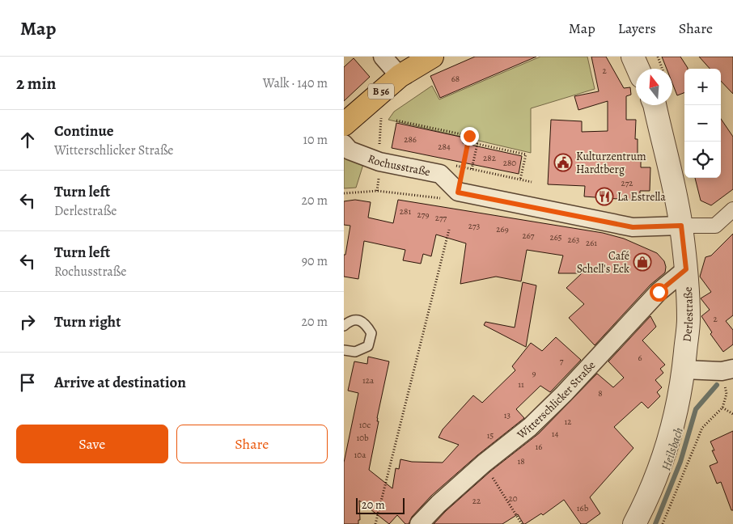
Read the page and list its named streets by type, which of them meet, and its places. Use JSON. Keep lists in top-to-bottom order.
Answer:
{
  "streets": {
    "main road": ["B 56"],
    "street": ["Rochusstraße", "Derlestraße", "Witterschlicker Straße"]
  },
  "crossings": [
    ["Derlestraße", "Witterschlicker Straße"]
  ],
  "water": ["Heilsbach"],
  "places": {
    "public building": ["Kulturzentrum Hardtberg"],
    "restaurant": ["La Estrella"],
    "shop": ["Café Schell's Eck"]
  },
  "house_numbers": [
    "2",
    "68",
    "286",
    "284",
    "282",
    "280",
    "272",
    "281",
    "279",
    "277",
    "273",
    "269",
    "267",
    "265",
    "263",
    "261",
    "2",
    "6",
    "7",
    "9",
    "12a",
    "11",
    "8",
    "13",
    "12",
    "10c",
    "14",
    "15",
    "10b",
    "16",
    "10a",
    "18",
    "20",
    "22",
    "16b"
  ],
  "scale_bar": "20 m",
  "north": "top",
  "page": {
    "header": "Map",
    "nav": ["Map", "Layers", "Share"],
    "heading": ["2 min", "Walk · 140 m"],
    "map_buttons": ["+", "−"],
    "list": [
      ["Continue", "Witterschlicker Straße", "10 m"],
      ["Turn left", "Derlestraße", "20 m"],
      ["Turn left", "Rochusstraße", "90 m"],
      ["Turn right", "20 m"],
      "Arrive at destination"
    ],
    "buttons": ["Save", "Share"],
    "scale": "20 m"
  }
}
